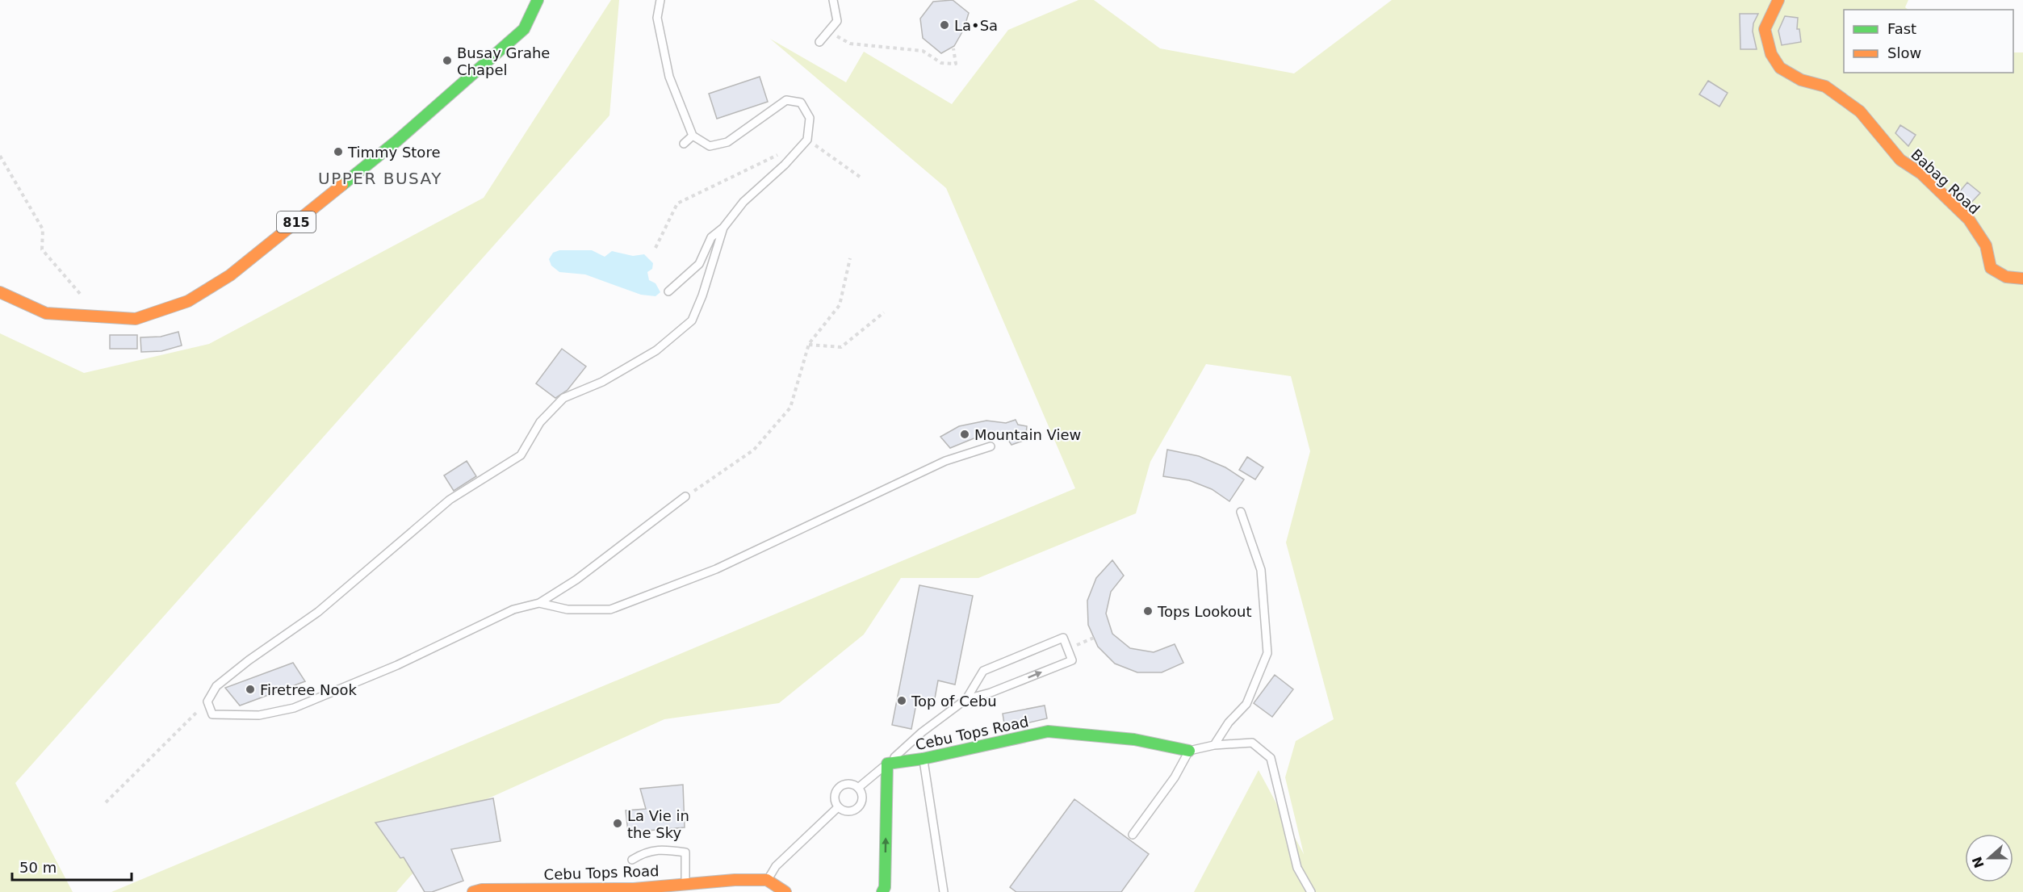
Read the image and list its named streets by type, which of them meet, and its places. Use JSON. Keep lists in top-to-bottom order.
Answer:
{
  "streets": {
    "street": ["Babag Road", "815", "Cebu Tops Road"]
  },
  "districts": ["UPPER BUSAY"],
  "places": [
    "La•Sa",
    "Busay Grahe Chapel",
    "Timmy Store",
    "Mountain View",
    "Tops Lookout",
    "Firetree Nook",
    "Top of Cebu",
    "La Vie in the Sky"
  ],
  "legend": ["Fast", "Slow"],
  "scale_bar": "50 m",
  "north": "left"
}
